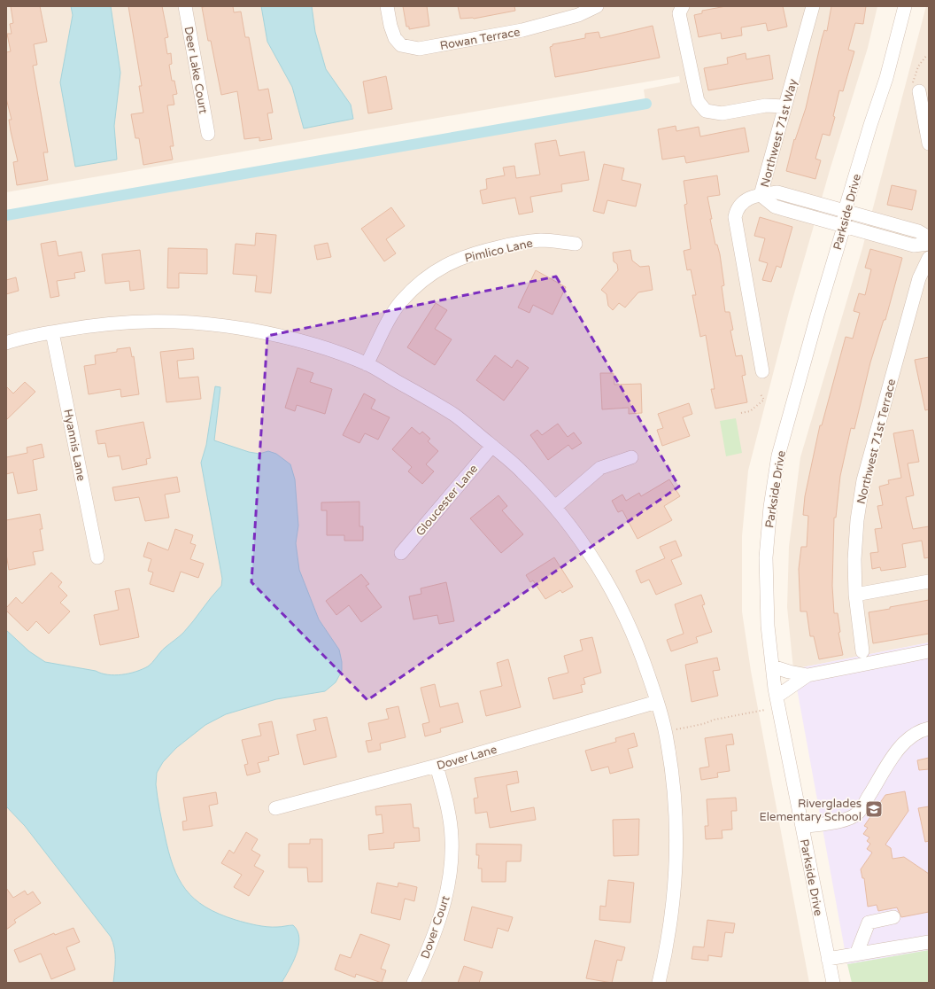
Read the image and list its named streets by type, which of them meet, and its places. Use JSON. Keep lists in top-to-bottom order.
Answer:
{
  "streets": {
    "street": [
      "Rowan Terrace",
      "Deer Lake Court",
      "Northwest 71st Way",
      "Parkside Drive",
      "Pimlico Lane",
      "Northwest 71st Terrace",
      "Hyannis Lane",
      "Gloucester Lane",
      "Dover Lane",
      "Dover Court"
    ]
  },
  "crossings": [
    ["Dover Lane", "Dover Court"]
  ],
  "places": {
    "school or university": ["Riverglades Elementary School"]
  }
}
